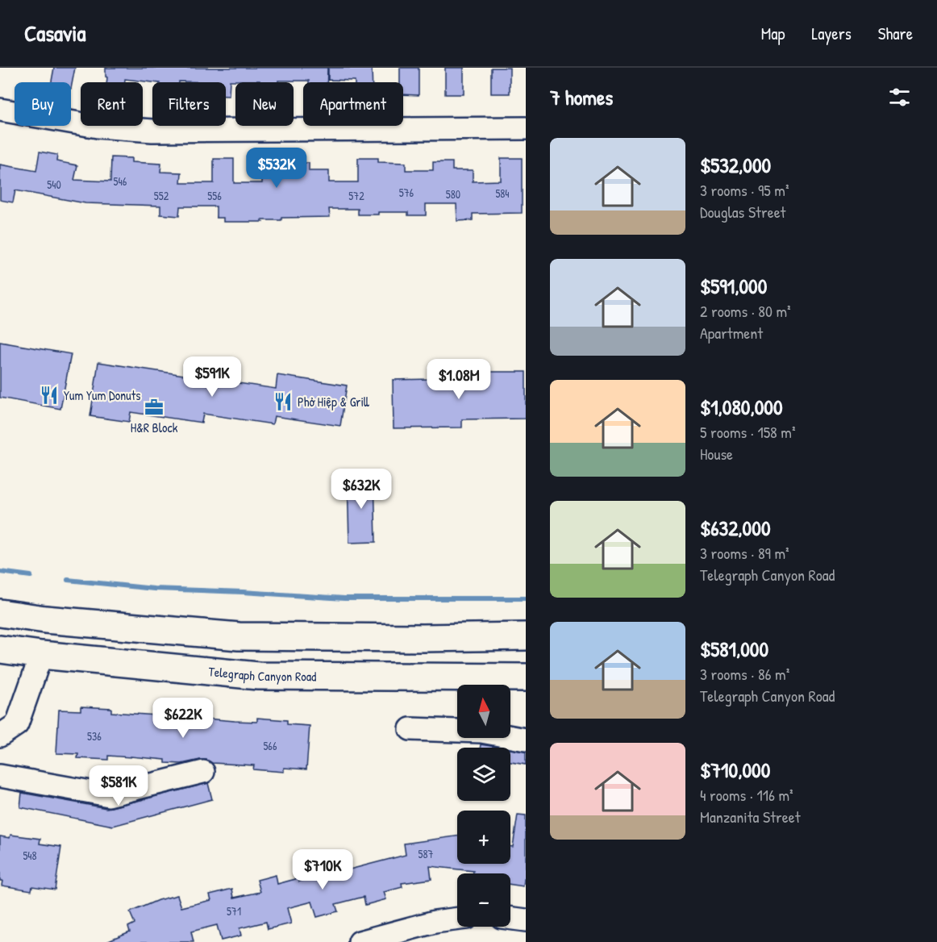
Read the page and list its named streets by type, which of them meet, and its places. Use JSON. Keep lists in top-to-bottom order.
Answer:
{
  "streets": {
    "main road": ["Telegraph Canyon Road"]
  },
  "places": {
    "restaurant": ["Yum Yum Donuts", "Phở Hiệp & Grill"],
    "office": ["H&R Block"]
  },
  "house_numbers": [
    "546",
    "540",
    "576",
    "584",
    "580",
    "552",
    "556",
    "572",
    "536",
    "566",
    "587",
    "548",
    "571"
  ],
  "north": "top",
  "page": {
    "header": "Casavia",
    "nav": ["Map", "Layers", "Share"],
    "heading": "7 homes",
    "chip": [
      "Buy",
      "Rent",
      "Filters",
      "New",
      "Apartment"
    ],
    "list": [
      {
        "name": "$532,000",
        "note": "3 rooms · 95 m² · Douglas Street"
      },
      {
        "name": "$591,000",
        "note": "2 rooms · 80 m² · Apartment"
      },
      {
        "name": "$1,080,000",
        "note": "5 rooms · 158 m² · House"
      },
      {
        "name": "$632,000",
        "note": "3 rooms · 89 m² · Telegraph Canyon Road"
      },
      {
        "name": "$581,000",
        "note": "3 rooms · 86 m² · Telegraph Canyon Road"
      },
      {
        "name": "$710,000",
        "note": "4 rooms · 116 m² · Manzanita Street"
      }
    ],
    "price": [
      "$532K",
      "$591K",
      "$1.08M",
      "$632K",
      "$622K",
      "$581K",
      "$710K"
    ],
    "map_buttons": ["+", "−"]
  }
}
